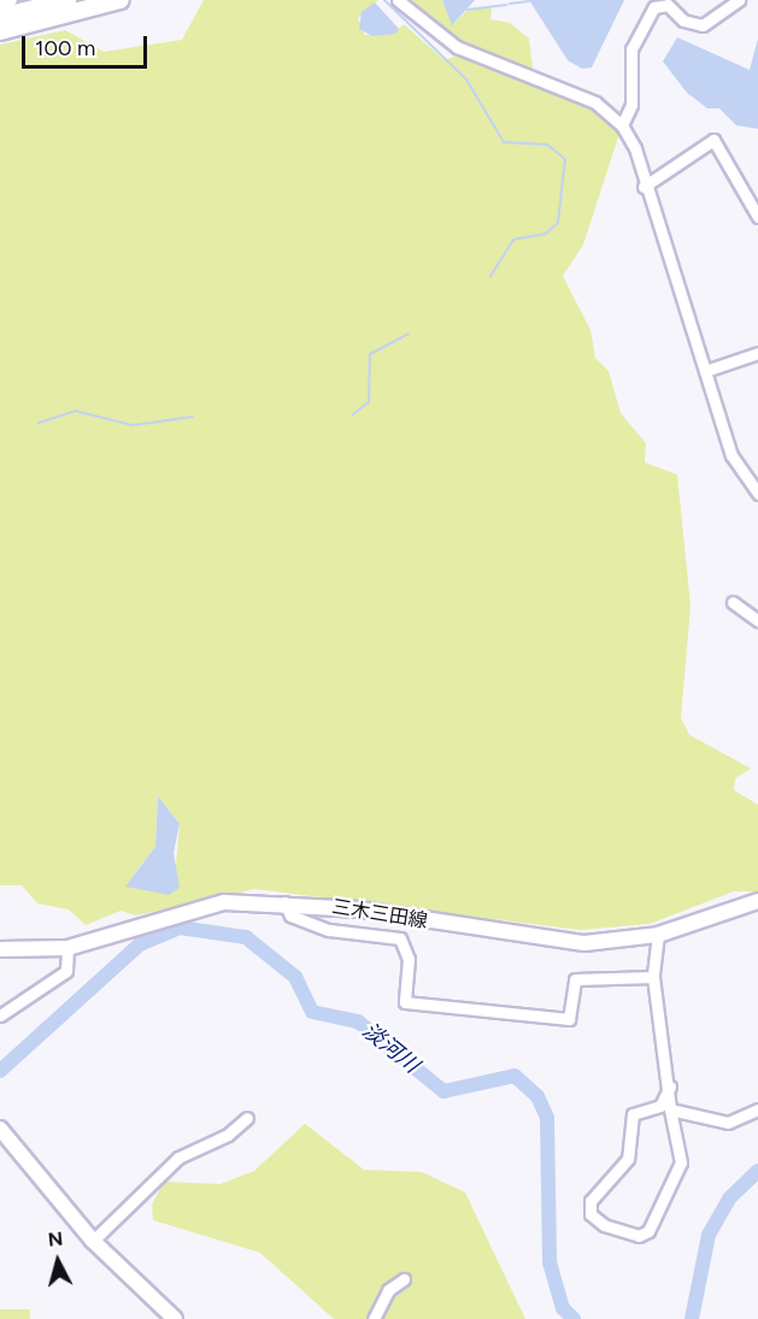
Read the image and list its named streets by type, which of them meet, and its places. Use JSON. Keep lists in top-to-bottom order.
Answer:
{
  "streets": {
    "main road": ["三木三田線"]
  },
  "water": ["淡河川"],
  "scale_bar": "100 m",
  "north": "top"
}
